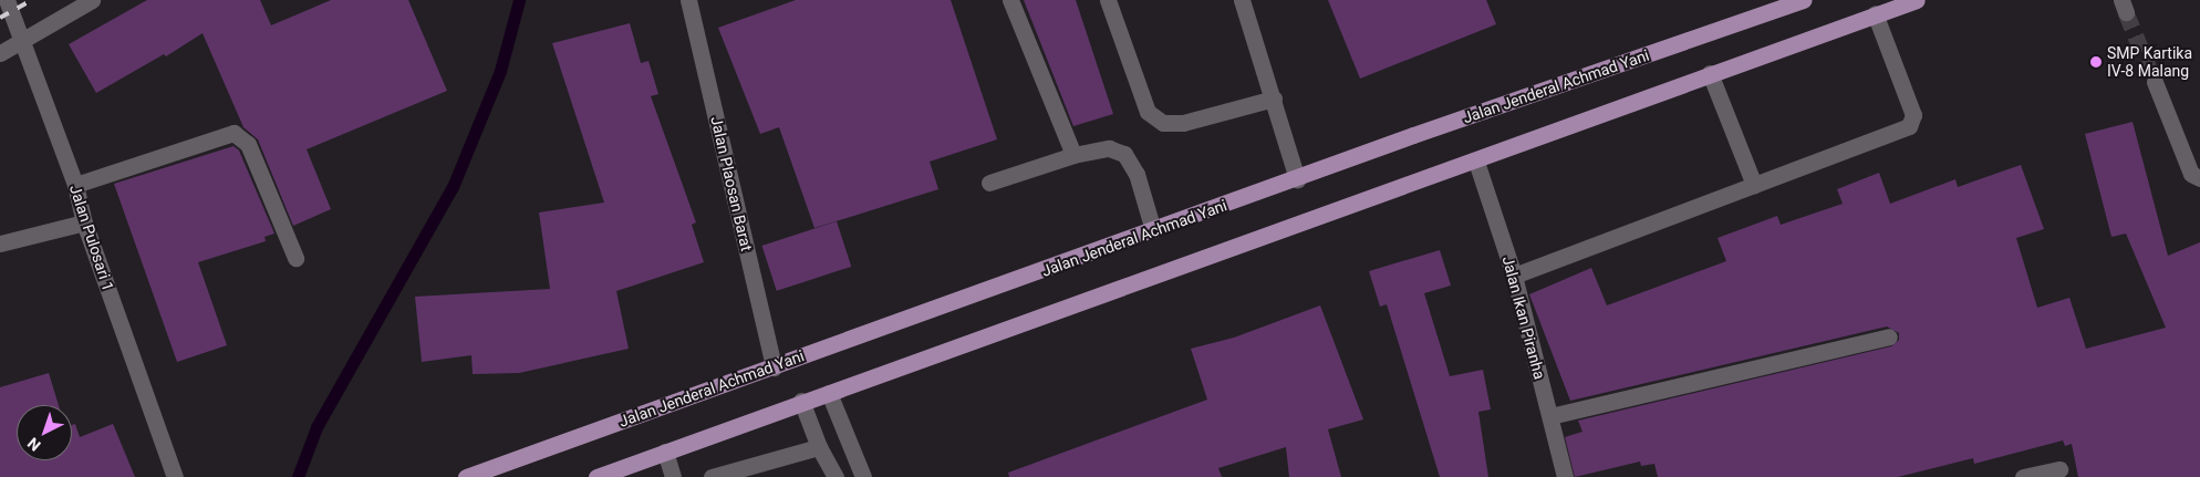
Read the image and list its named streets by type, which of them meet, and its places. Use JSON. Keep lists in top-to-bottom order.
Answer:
{
  "streets": {
    "main road": ["Jalan Jenderal Achmad Yani"],
    "street": ["Jalan Plaosan Barat", "Jalan Pulosari 1", "Jalan Ikan Piranha"]
  },
  "crossings": [
    ["Jalan Jenderal Achmad Yani", "Jalan Plaosan Barat"]
  ],
  "places": ["SMP Kartika IV-8 Malang"],
  "north": "bottom left"
}
